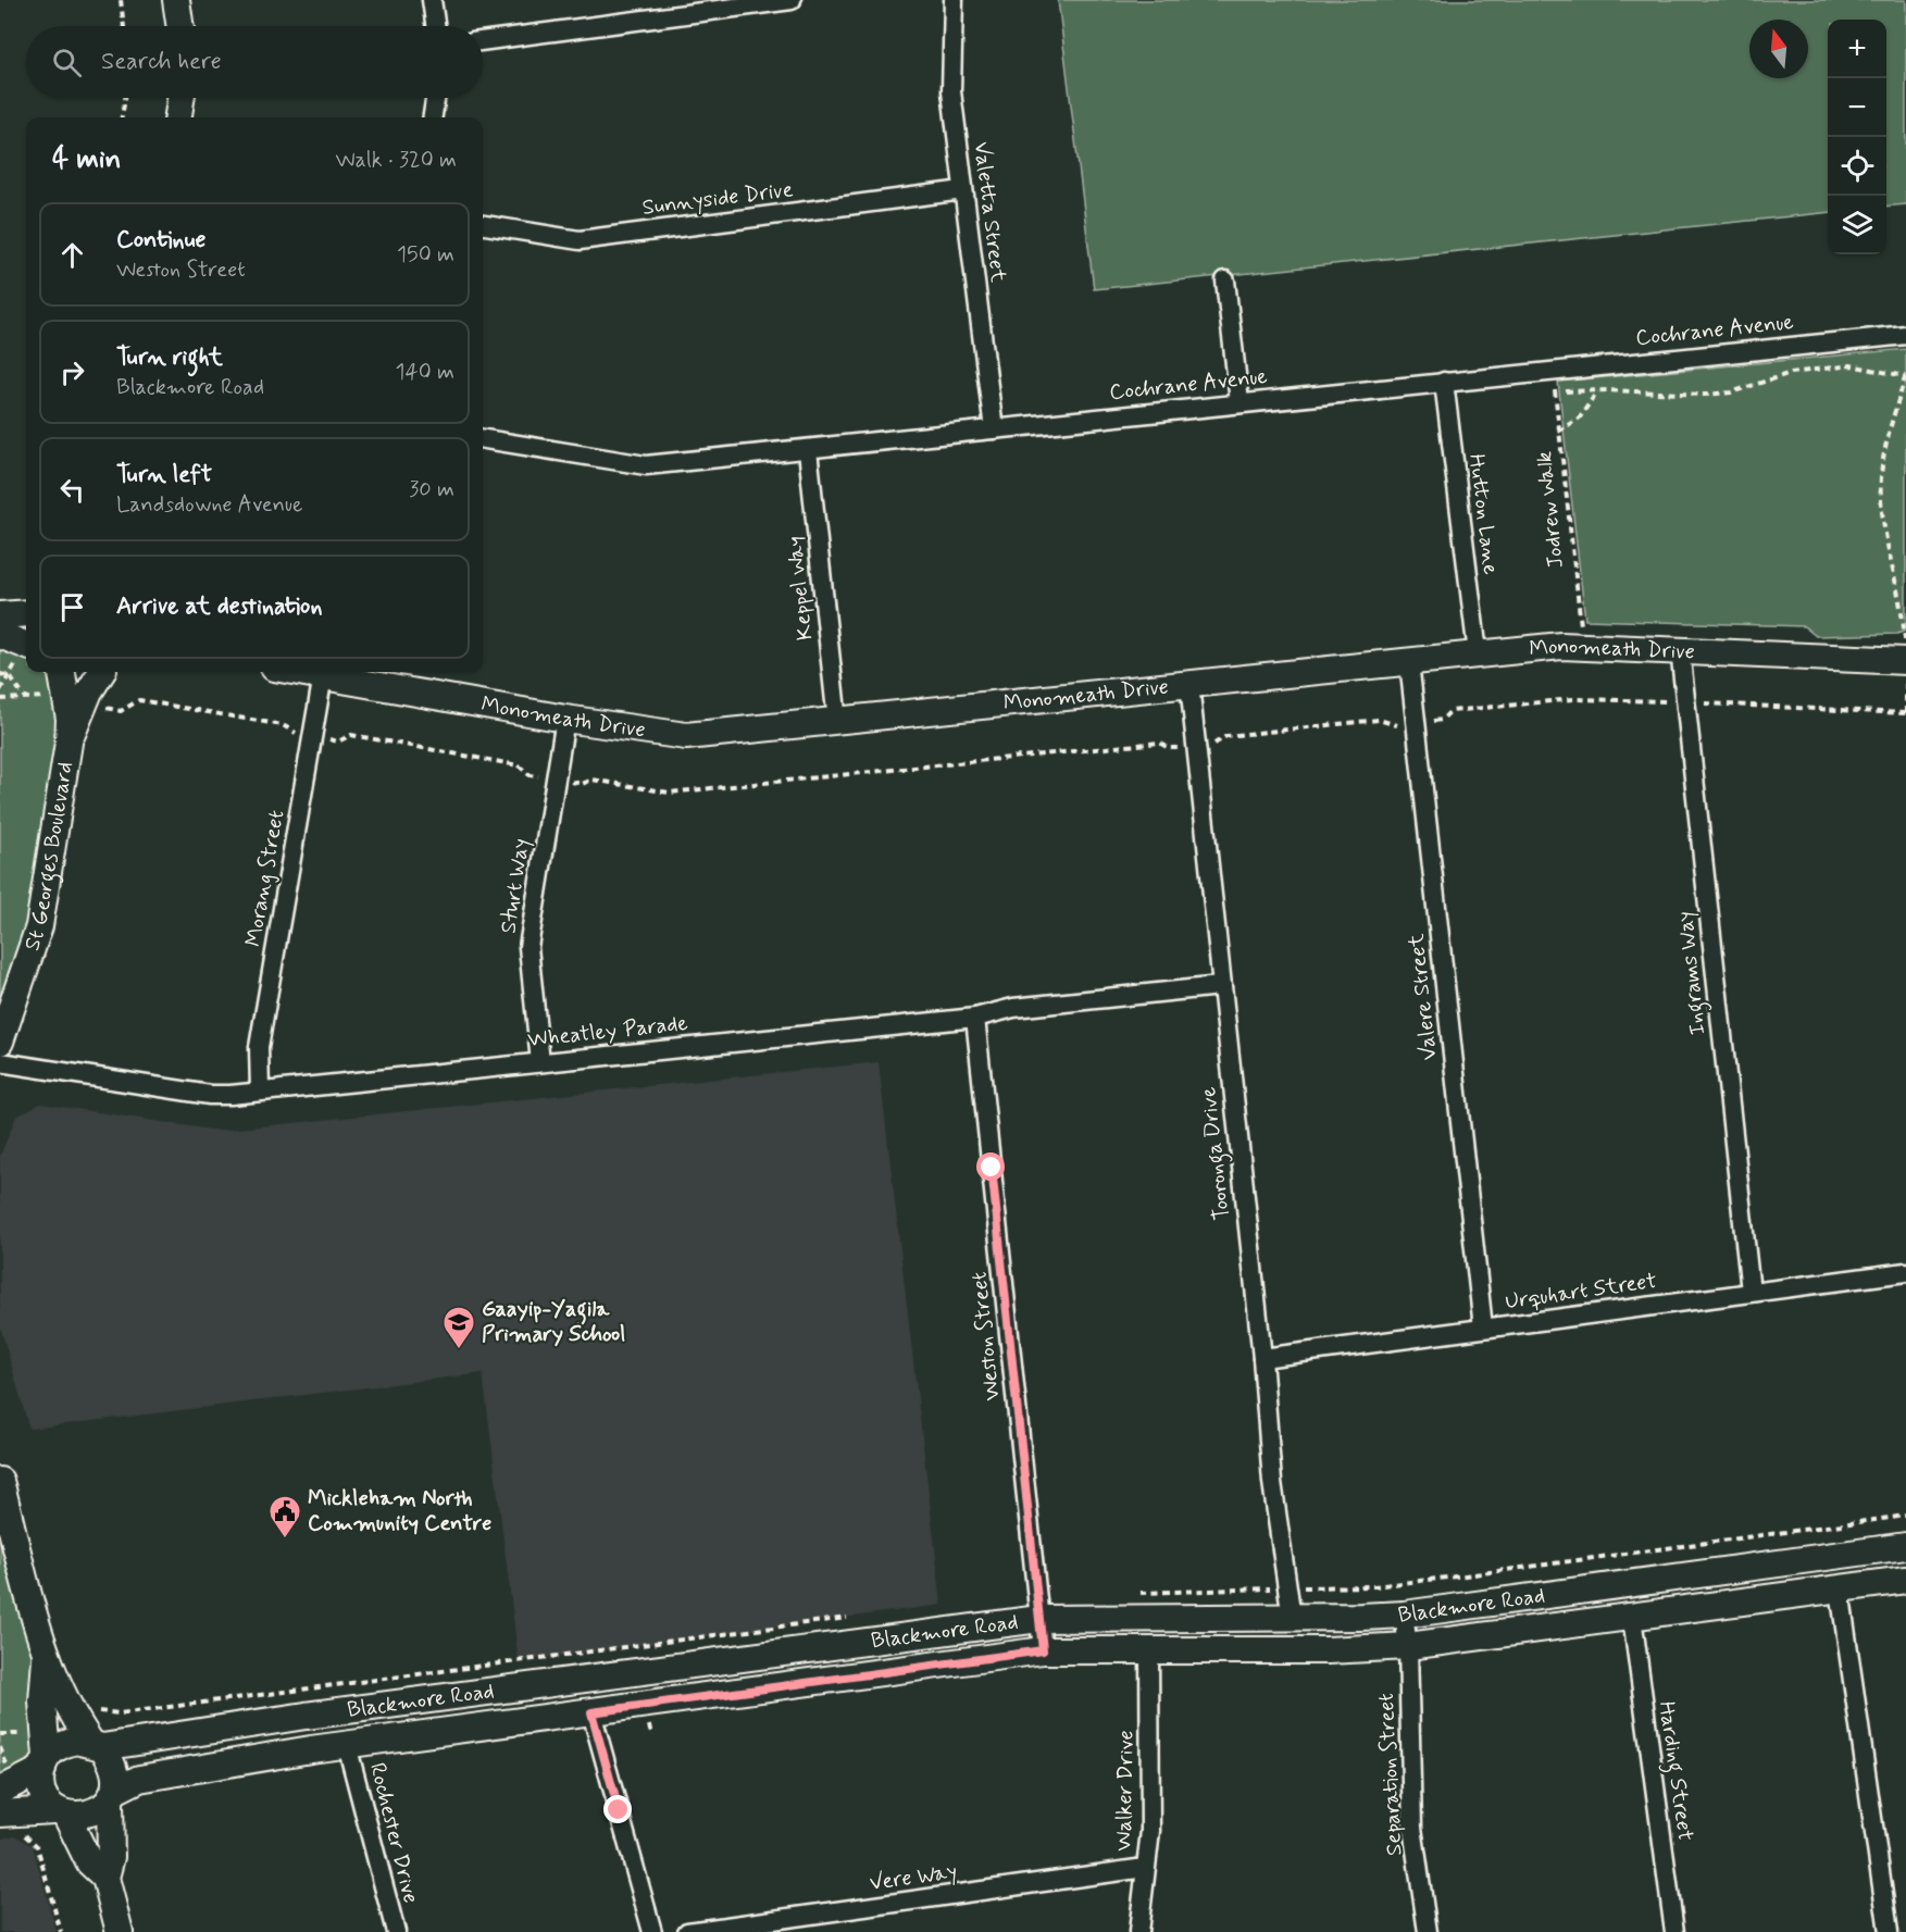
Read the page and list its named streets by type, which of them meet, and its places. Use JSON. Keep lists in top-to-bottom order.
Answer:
{
  "streets": {
    "street": [
      "Sunnyside Drive",
      "Valetta Street",
      "Cochrane Avenue",
      "Hutton Lane",
      "Keppel Way",
      "Monomeath Drive",
      "St Georges Boulevard",
      "Morang Street",
      "Sturt Way",
      "Ingrams Way",
      "Valere Street",
      "Wheatley Parade",
      "Tooronga Drive",
      "Urquhart Street",
      "Weston Street",
      "Blackmore Road",
      "Harding Street",
      "Separation Street",
      "Walker Drive",
      "Rochester Drive",
      "Vere Way"
    ],
    "path": ["Jodrew Walk"]
  },
  "crossings": [
    ["Sunnyside Drive", "Valetta Street"],
    ["Valetta Street", "Cochrane Avenue"],
    ["Cochrane Avenue", "Jodrew Walk"],
    ["Cochrane Avenue", "Hutton Lane"],
    ["Cochrane Avenue", "Keppel Way"],
    ["Jodrew Walk", "Monomeath Drive"],
    ["Hutton Lane", "Monomeath Drive"],
    ["Keppel Way", "Monomeath Drive"],
    ["Monomeath Drive", "Morang Street"],
    ["Monomeath Drive", "Sturt Way"],
    ["Monomeath Drive", "Ingrams Way"],
    ["Monomeath Drive", "Valere Street"],
    ["Monomeath Drive", "Tooronga Drive"],
    ["Morang Street", "Wheatley Parade"],
    ["Sturt Way", "Wheatley Parade"],
    ["Ingrams Way", "Urquhart Street"],
    ["Valere Street", "Urquhart Street"],
    ["Wheatley Parade", "Tooronga Drive"],
    ["Wheatley Parade", "Weston Street"],
    ["Tooronga Drive", "Urquhart Street"],
    ["Tooronga Drive", "Blackmore Road"],
    ["Weston Street", "Blackmore Road"],
    ["Blackmore Road", "Harding Street"],
    ["Blackmore Road", "Separation Street"],
    ["Blackmore Road", "Walker Drive"],
    ["Blackmore Road", "Rochester Drive"],
    ["Walker Drive", "Vere Way"]
  ],
  "places": {
    "school or university": ["Gaayip-Yagila Primary School"],
    "public building": ["Mickleham North Community Centre"]
  },
  "north": "top",
  "page": {
    "map_buttons": ["+", "−"],
    "search": "Search here",
    "heading": ["4 min", "Walk · 320 m"],
    "list": [
      ["Continue", "Weston Street", "150 m"],
      ["Turn right", "Blackmore Road", "140 m"],
      ["Turn left", "Landsdowne Avenue", "30 m"],
      "Arrive at destination"
    ]
  }
}
